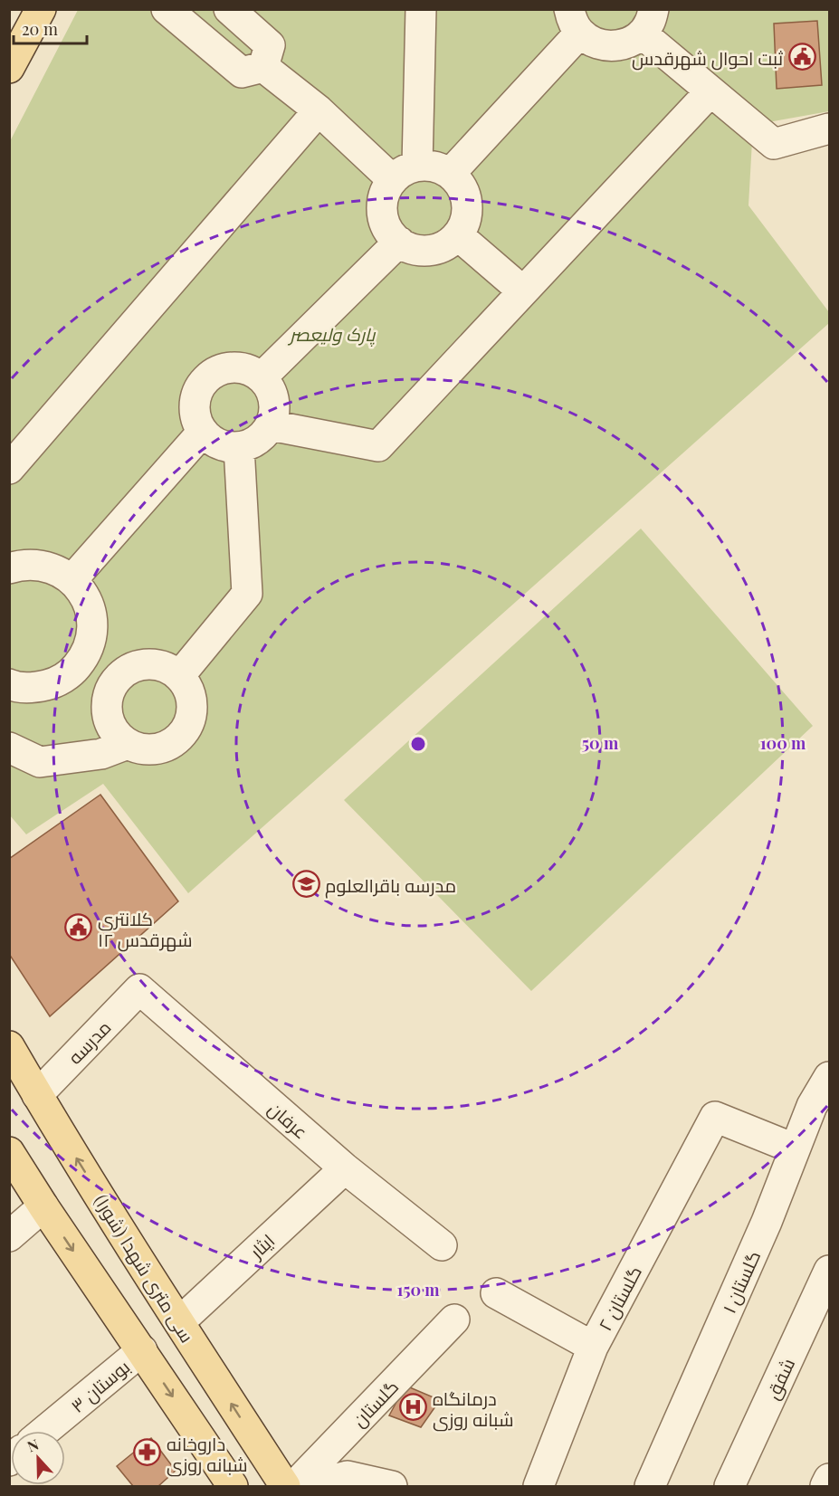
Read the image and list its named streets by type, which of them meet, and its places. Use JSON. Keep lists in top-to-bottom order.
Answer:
{
  "streets": {
    "main road": ["سی متری شهدا (شورا)"],
    "street": [
      "مدرسه",
      "عرفان",
      "ایثار",
      "گلستان ۱",
      "گلستان ۲",
      "شفق",
      "بوستان ۳",
      "گلستان"
    ]
  },
  "crossings": [
    ["مدرسه", "عرفان"],
    ["مدرسه", "سی متری شهدا (شورا)"],
    ["عرفان", "ایثار"],
    ["ایثار", "سی متری شهدا (شورا)"],
    ["گلستان ۱", "گلستان ۲"]
  ],
  "parks": ["پارک ولیعصر"],
  "places": {
    "public building": ["ثبت احوال شهرقدس", "کلانتری ۱۲ شهرقدس"],
    "school or university": ["مدرسه باقرالعلوم"],
    "hospital": ["درمانگاه شبانه روزی"],
    "pharmacy": ["داروخانه شبانه روزی"]
  },
  "scale_bar": "20 m",
  "north": "top",
  "rings": ["50 m", "100 m", "150 m"]
}
